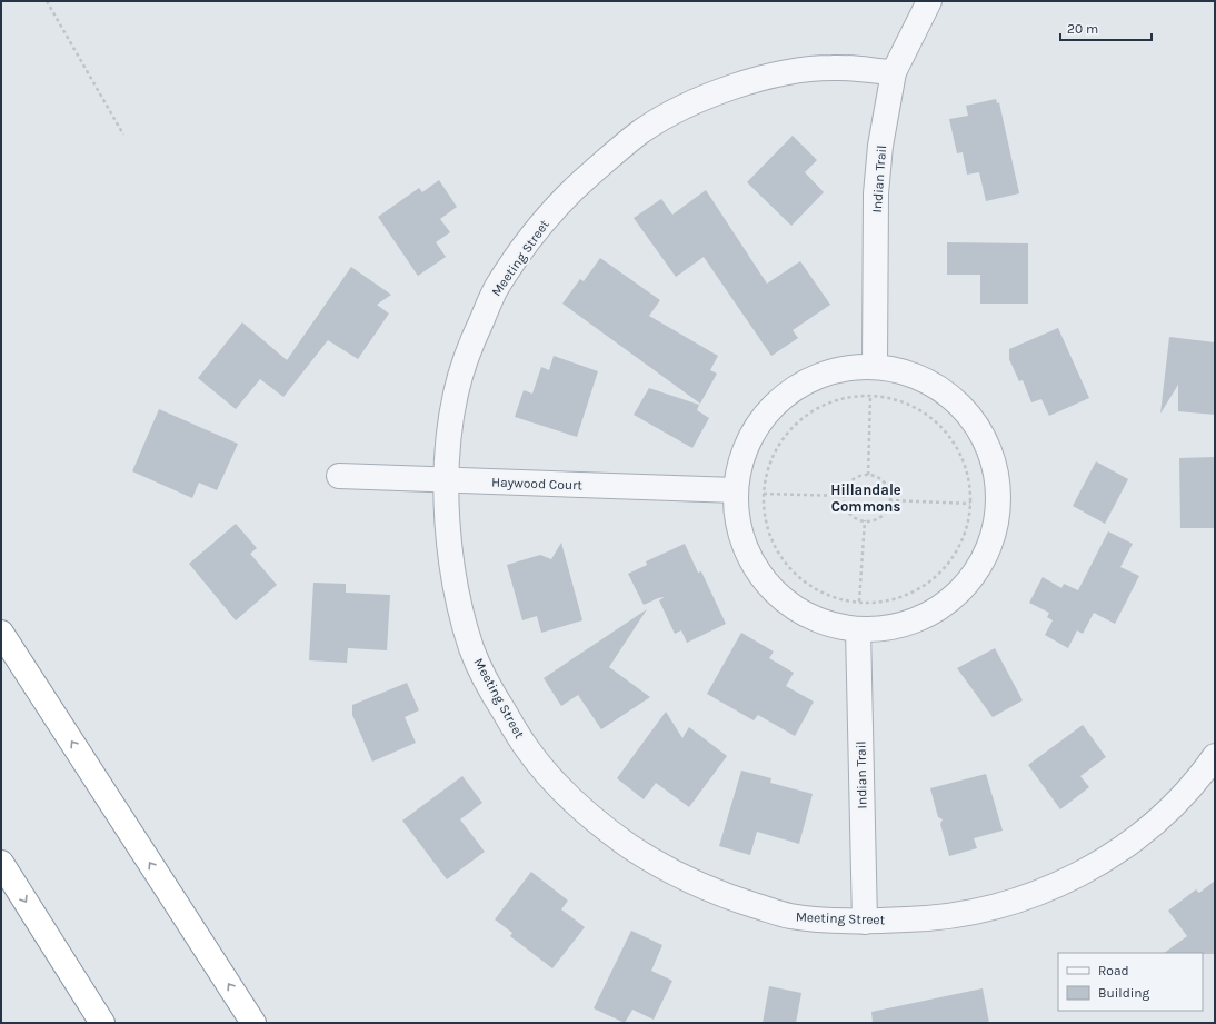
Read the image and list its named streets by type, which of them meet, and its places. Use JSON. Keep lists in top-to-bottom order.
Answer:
{
  "streets": {
    "street": ["Indian Trail", "Meeting Street", "Haywood Court"]
  },
  "crossings": [
    ["Indian Trail", "Meeting Street"],
    ["Meeting Street", "Haywood Court"]
  ],
  "districts": ["Hillandale Commons"],
  "legend": ["Road", "Building"],
  "scale_bar": "20 m"
}
